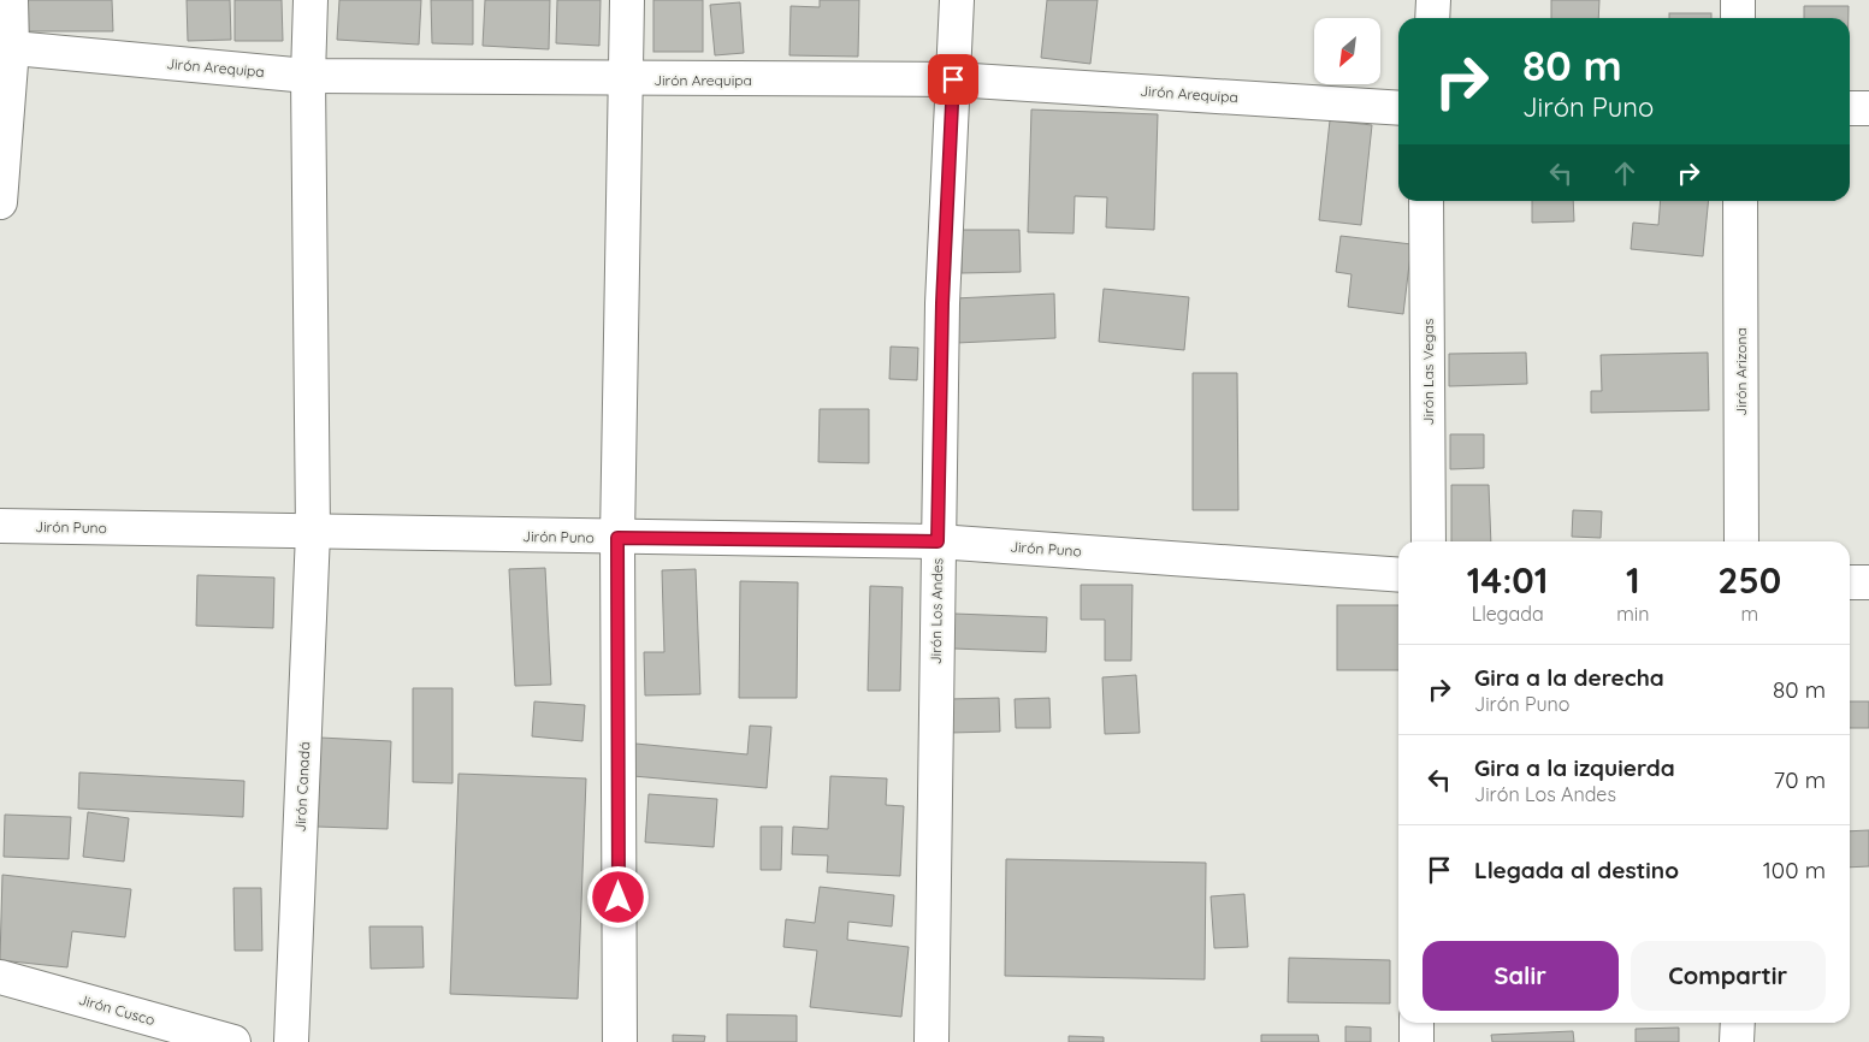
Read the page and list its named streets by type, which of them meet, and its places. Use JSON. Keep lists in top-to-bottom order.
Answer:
{
  "streets": {
    "street": [
      "Jirón Arequipa",
      "Jirón Las Vegas",
      "Jirón Arizona",
      "Jirón Puno",
      "Jirón Los Andes",
      "Jirón Canadá",
      "Jirón Cusco"
    ]
  },
  "crossings": [
    ["Jirón Arequipa", "Jirón Los Andes"],
    ["Jirón Arequipa", "Jirón Canadá"],
    ["Jirón Puno", "Jirón Los Andes"],
    ["Jirón Puno", "Jirón Canadá"]
  ],
  "north": "bottom left",
  "page": {
    "turn": ["80 m", "Jirón Puno"],
    "eta": [
      "14:01",
      "Llegada",
      "1",
      "min",
      "250",
      "m"
    ],
    "list": [
      {
        "name": "Gira a la derecha",
        "note": "Jirón Puno",
        "value": "80 m"
      },
      {
        "name": "Gira a la izquierda",
        "note": "Jirón Los Andes",
        "value": "70 m"
      },
      {
        "name": "Llegada al destino",
        "value": "100 m"
      }
    ],
    "buttons": ["Salir", "Compartir"]
  }
}
